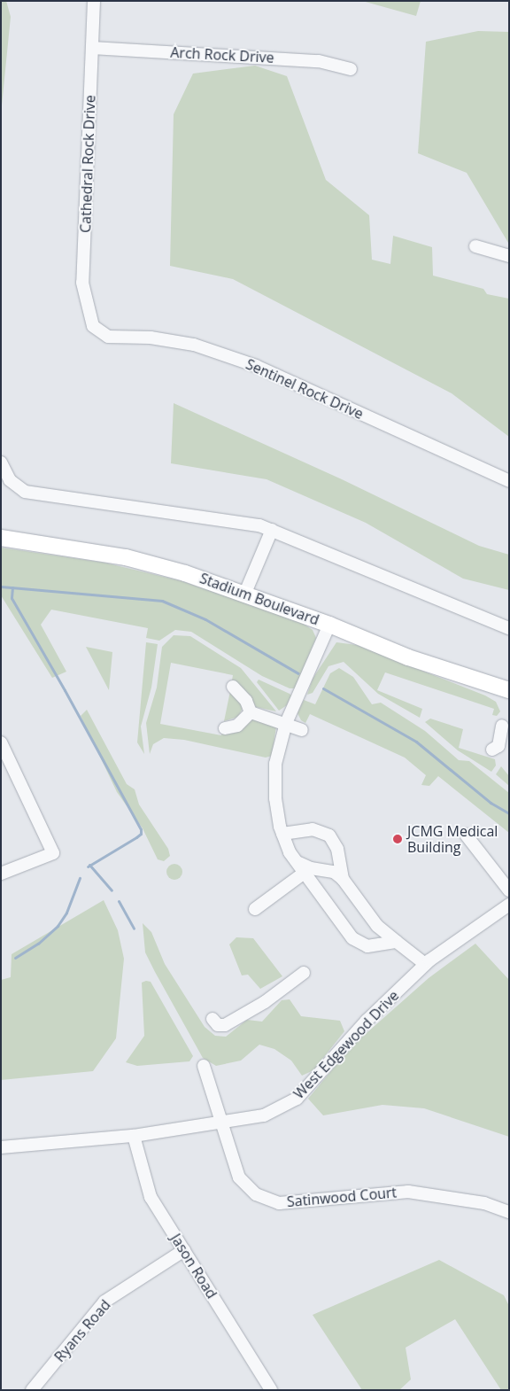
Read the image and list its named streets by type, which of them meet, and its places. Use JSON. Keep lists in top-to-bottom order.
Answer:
{
  "streets": {
    "main road": ["Stadium Boulevard"],
    "street": [
      "Arch Rock Drive",
      "Cathedral Rock Drive",
      "Sentinel Rock Drive",
      "West Edgewood Drive",
      "Satinwood Court",
      "Jason Road",
      "Ryans Road"
    ]
  },
  "crossings": [
    ["Arch Rock Drive", "Cathedral Rock Drive"],
    ["Cathedral Rock Drive", "Sentinel Rock Drive"],
    ["West Edgewood Drive", "Satinwood Court"],
    ["West Edgewood Drive", "Jason Road"],
    ["Jason Road", "Ryans Road"]
  ],
  "places": ["JCMG Medical Building"]
}
